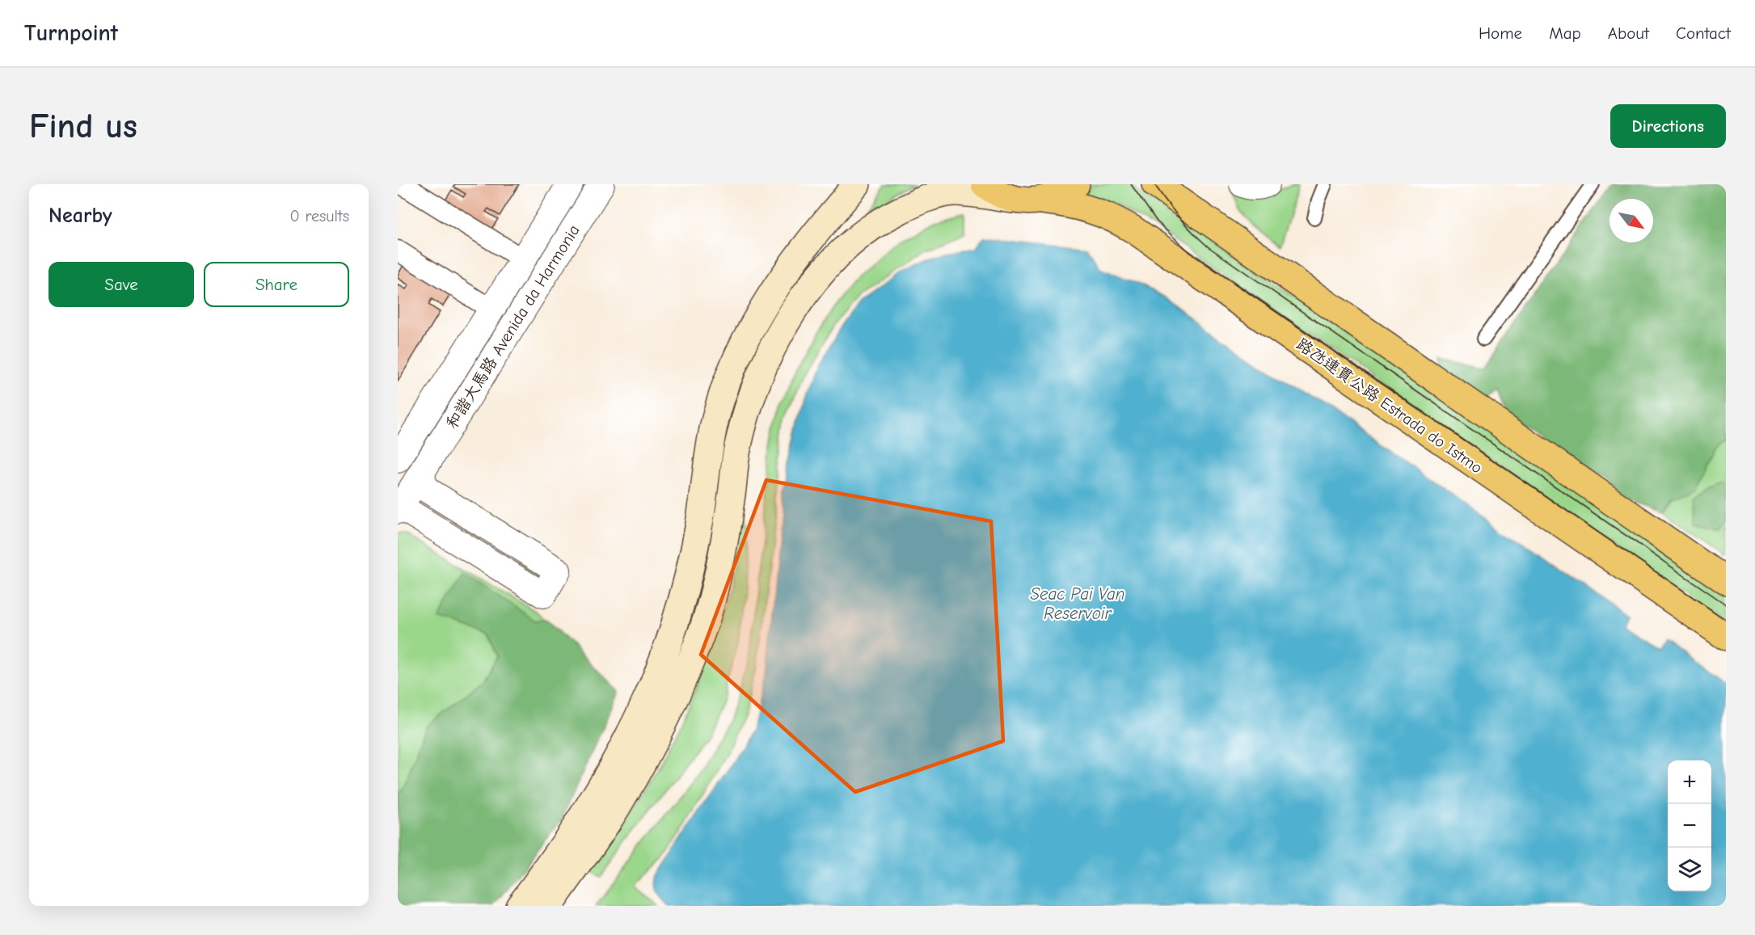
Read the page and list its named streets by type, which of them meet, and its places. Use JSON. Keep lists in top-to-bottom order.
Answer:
{
  "streets": {
    "main road": ["路氹連貫公路 Estrada do Istmo"],
    "street": ["和諧大馬路 Avenida da Harmonia"]
  },
  "water": ["Seac Pai Van Reservoir"],
  "north": "bottom right",
  "page": {
    "header": "Turnpoint",
    "nav": [
      "Home",
      "Map",
      "About",
      "Contact"
    ],
    "buttons": [
      "Directions",
      ["Save", "Share"]
    ],
    "title": "Find us",
    "heading": ["Nearby", "0 results"],
    "map_buttons": ["+", "−"]
  }
}
